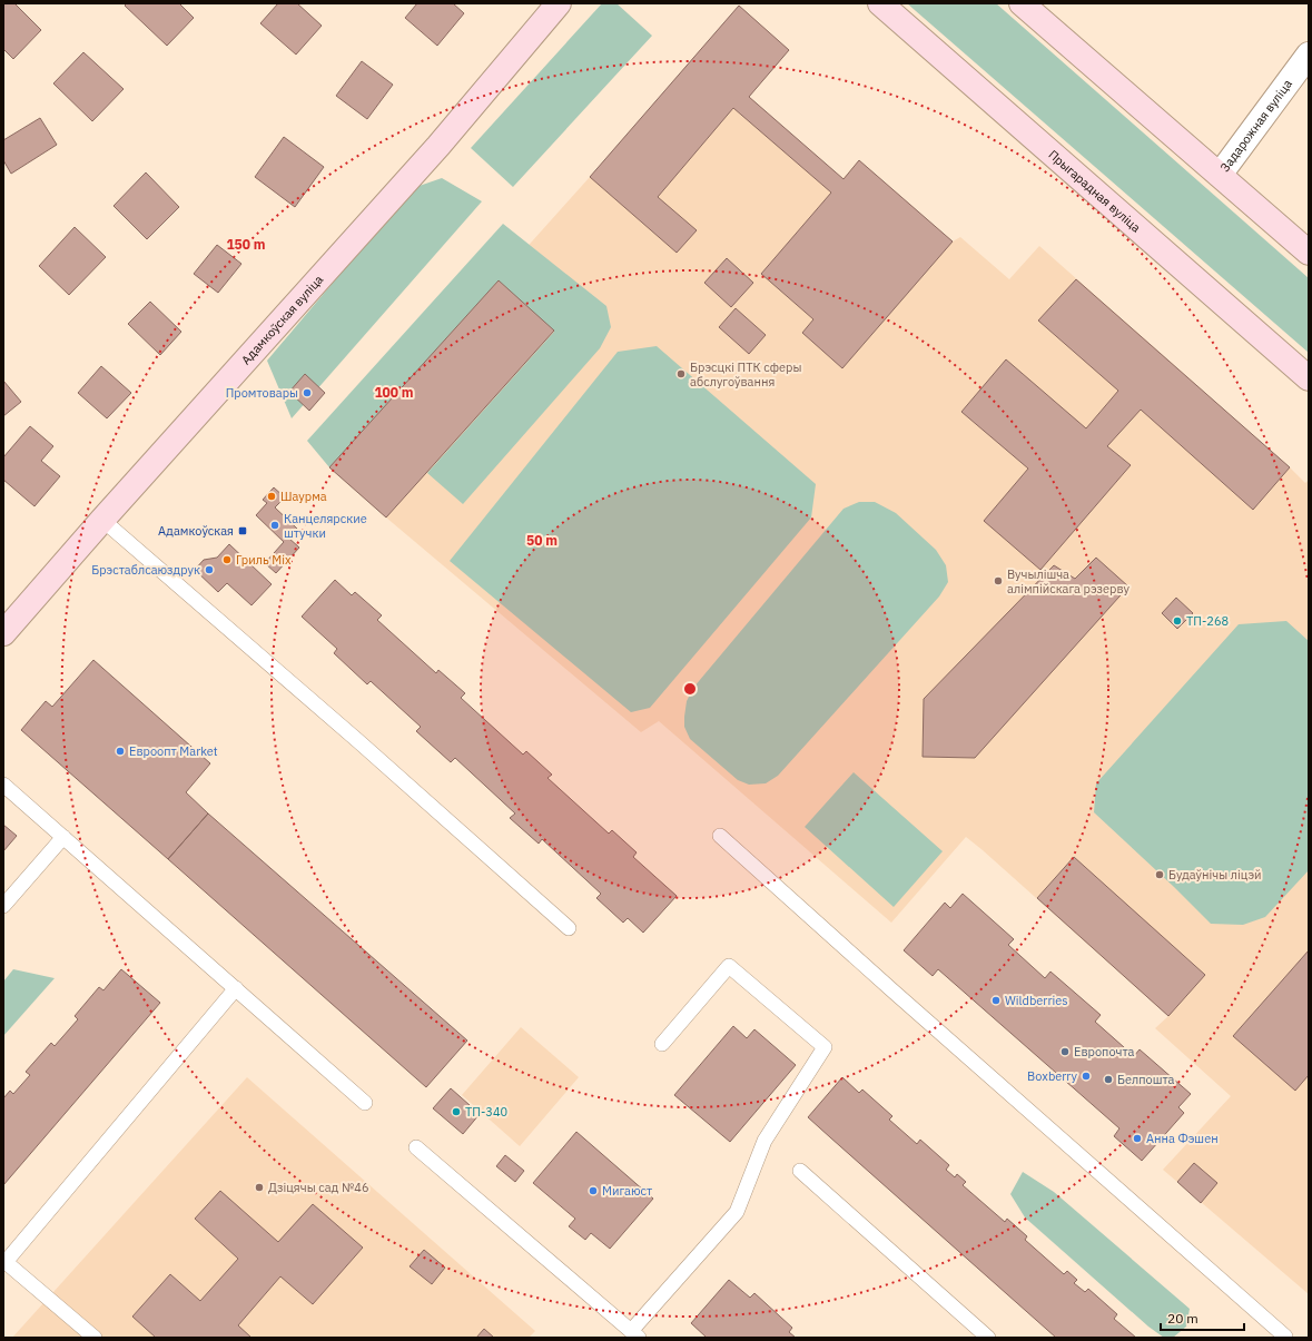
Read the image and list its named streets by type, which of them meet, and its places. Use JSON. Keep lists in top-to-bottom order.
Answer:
{
  "streets": {
    "street": ["Задарожная вуліца", "Прыгарадная вуліца", "Адамкоўская вуліца"]
  },
  "places": {
    "other": [
      "Брэсцкі ПТК сферы абслугоўвання",
      "Промтовары",
      "Шаурма",
      "Канцелярские штучки",
      "Гриль Mix",
      "Брэстаблсаюздрук",
      "Вучылішча алімпійскага рэзерву",
      "ТП-268",
      "Евроопт Market",
      "Будаўнічы ліцэй",
      "Wildberries",
      "Европочта",
      "Boxberry",
      "Белпошта",
      "ТП-340",
      "Анна Фэшен",
      "Дзіцячы сад №46",
      "Мигаюст"
    ],
    "transit": ["Адамкоўская"]
  },
  "scale_bar": "20 m",
  "rings": ["150 m", "100 m", "50 m"]
}
